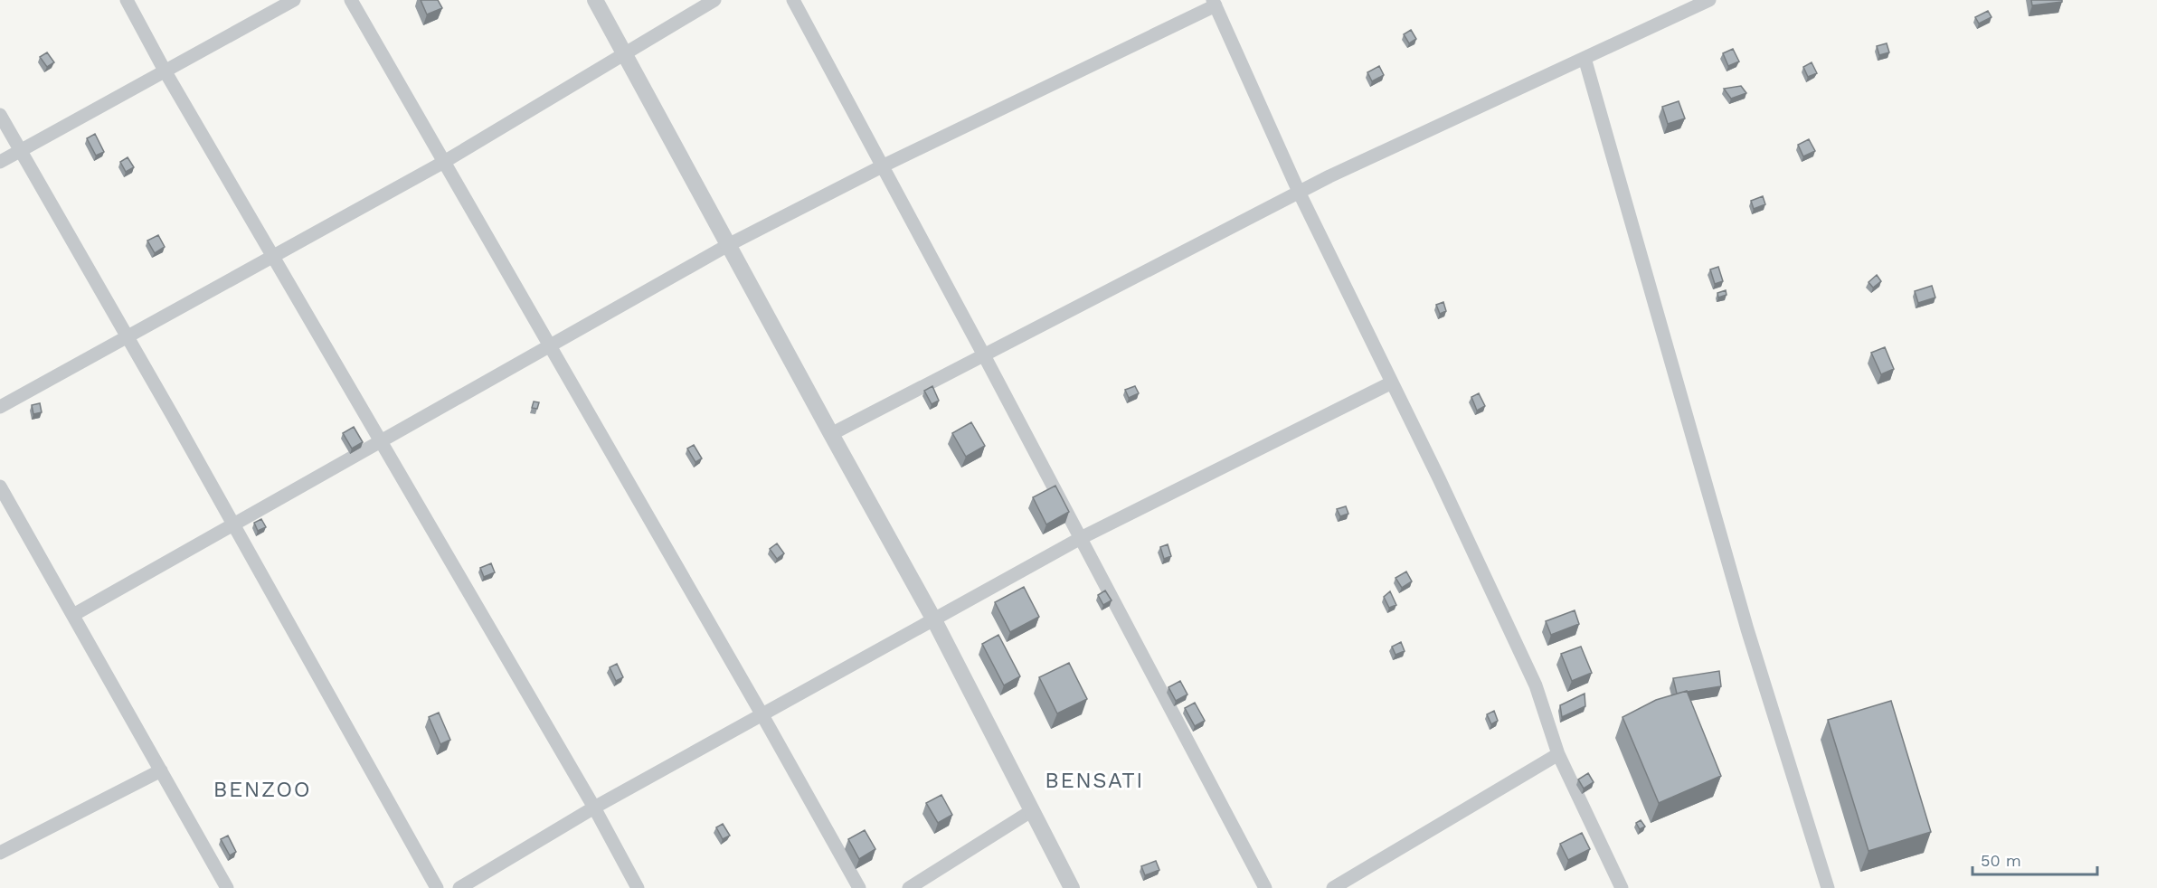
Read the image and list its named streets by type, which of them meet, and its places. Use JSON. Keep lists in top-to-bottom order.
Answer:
{
  "districts": ["BENSATI", "BENZOO"],
  "scale_bar": "50 m"
}
